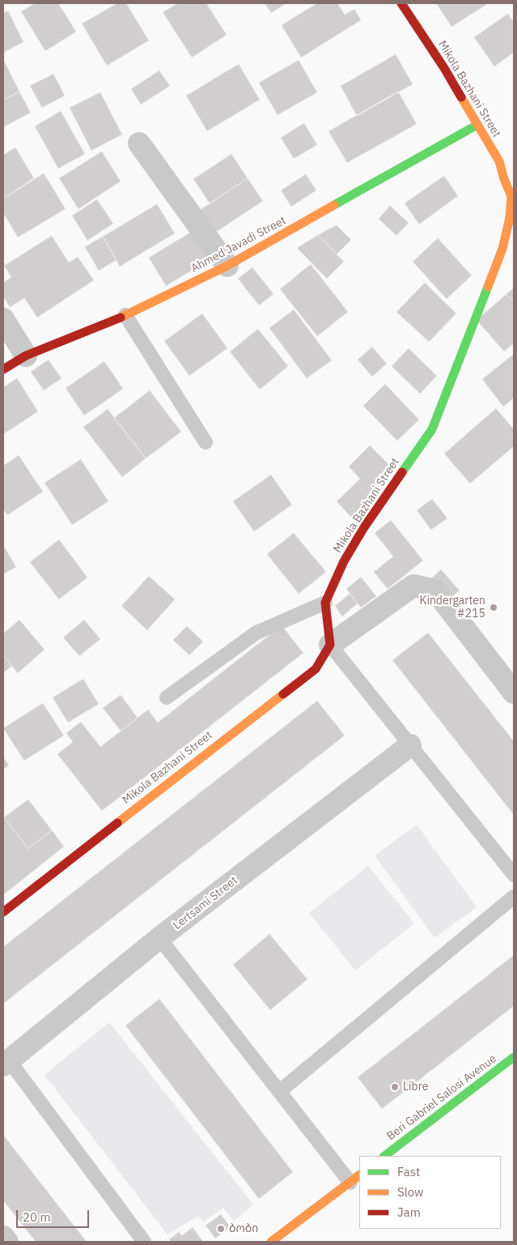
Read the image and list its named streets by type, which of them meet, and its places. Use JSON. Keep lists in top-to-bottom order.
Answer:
{
  "streets": {
    "street": [
      "Mikola Bazhani Street",
      "Ahmed Javadi Street",
      "Lertsami Street",
      "Beri Gabriel Salosi Avenue"
    ]
  },
  "crossings": [
    ["Mikola Bazhani Street", "Ahmed Javadi Street"]
  ],
  "places": ["Kindergarten #215", "Libre", "ბობი"],
  "legend": ["Fast", "Slow", "Jam"],
  "scale_bar": "20 m"
}
